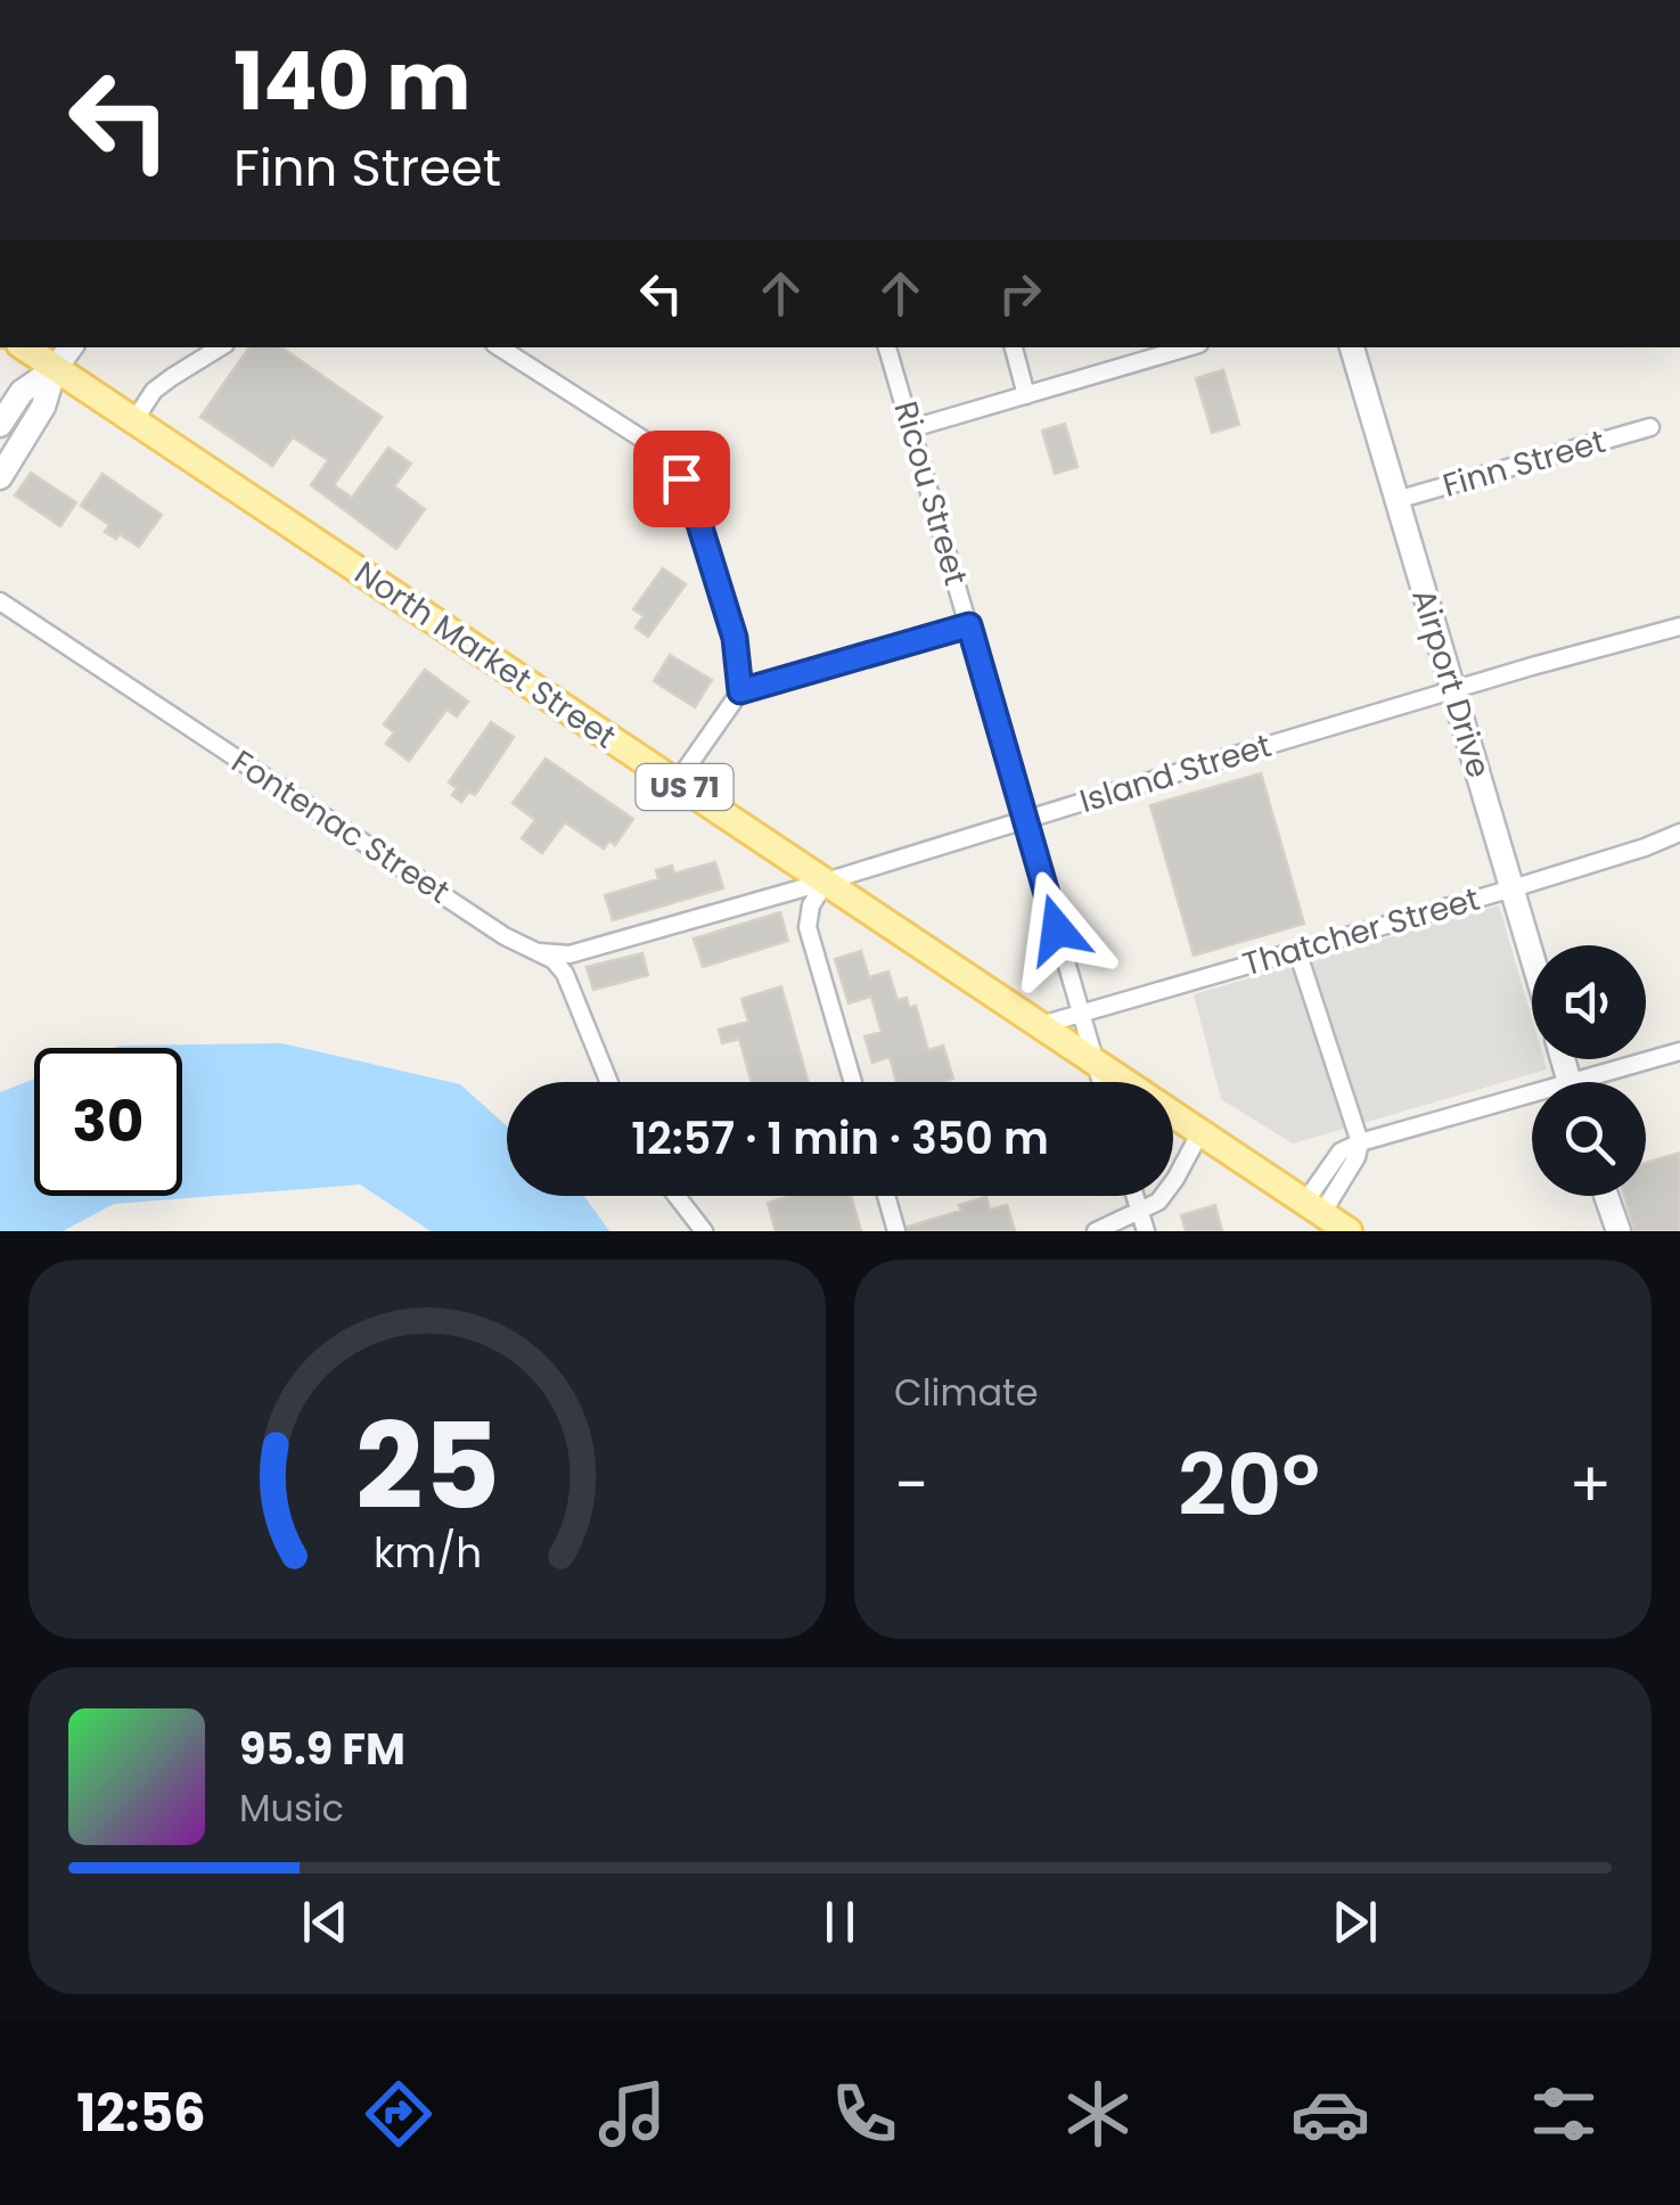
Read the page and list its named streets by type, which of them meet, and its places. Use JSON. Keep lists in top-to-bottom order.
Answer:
{
  "streets": {
    "main road": ["North Market Street", "US 71"],
    "street": [
      "Finn Street",
      "Ricou Street",
      "Airport Drive",
      "Island Street",
      "Fontenac Street",
      "Thatcher Street"
    ]
  },
  "crossings": [
    ["Finn Street", "Airport Drive"],
    ["Ricou Street", "North Market Street"],
    ["Ricou Street", "Island Street"],
    ["Ricou Street", "Thatcher Street"],
    ["North Market Street", "Island Street"],
    ["North Market Street", "Thatcher Street"],
    ["Airport Drive", "Island Street"],
    ["Airport Drive", "Thatcher Street"],
    ["Island Street", "Fontenac Street"]
  ],
  "page": {
    "turn": ["140 m", "Finn Street"],
    "limit": "30",
    "trip": "12:57 · 1 min · 350 m",
    "tile": "Climate",
    "heat": ["−", "20°", "+"],
    "song": ["95.9 FM", "Music"],
    "tabs": "12:56",
    "gauge": ["25", "km/h"]
  }
}
